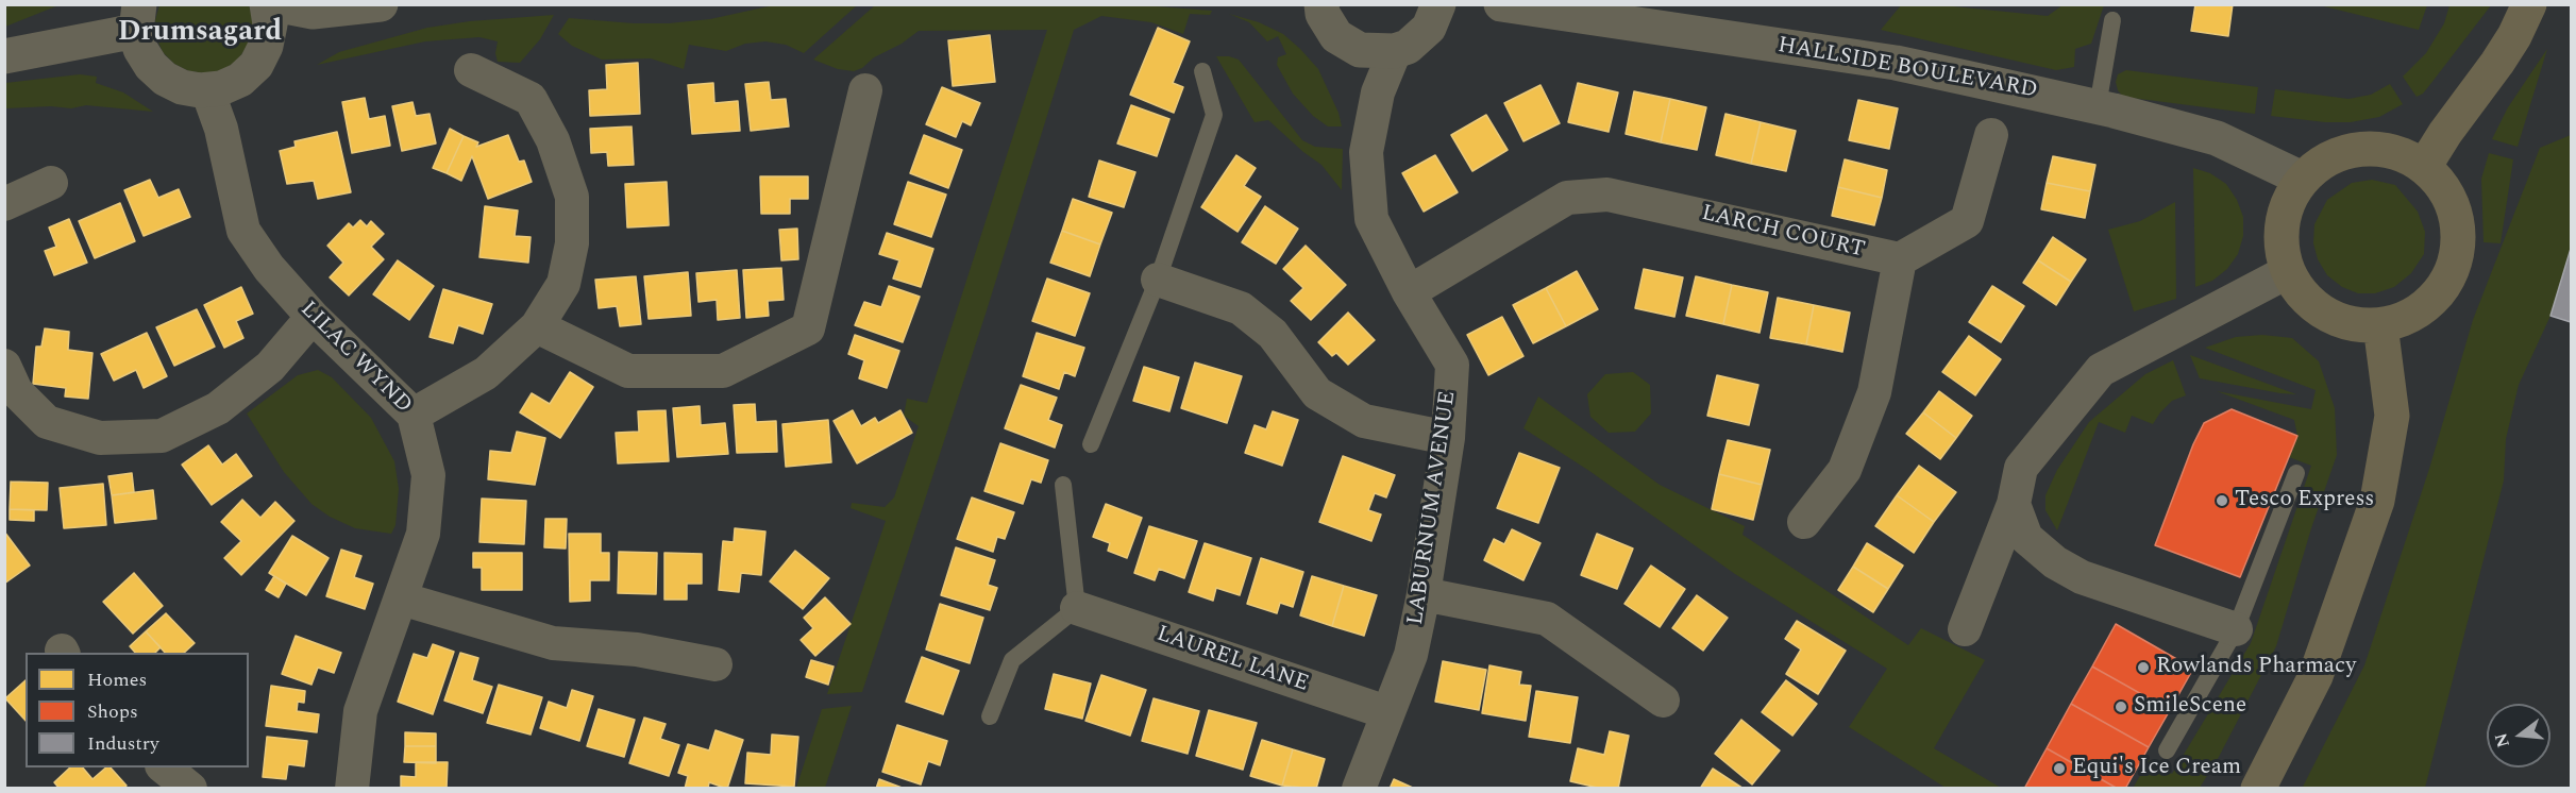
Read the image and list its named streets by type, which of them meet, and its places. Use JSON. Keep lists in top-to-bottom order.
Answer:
{
  "streets": {
    "street": [
      "HALLSIDE BOULEVARD",
      "LARCH COURT",
      "LILAC WYND",
      "LABURNUM AVENUE",
      "LAUREL LANE"
    ]
  },
  "crossings": [
    ["LARCH COURT", "LABURNUM AVENUE"],
    ["LABURNUM AVENUE", "LAUREL LANE"]
  ],
  "districts": ["Drumsagard"],
  "places": [
    "Tesco Express",
    "Rowlands Pharmacy",
    "SmileScene",
    "Equi's Ice Cream"
  ],
  "legend": ["Homes", "Shops", "Industry"],
  "north": "left"
}
